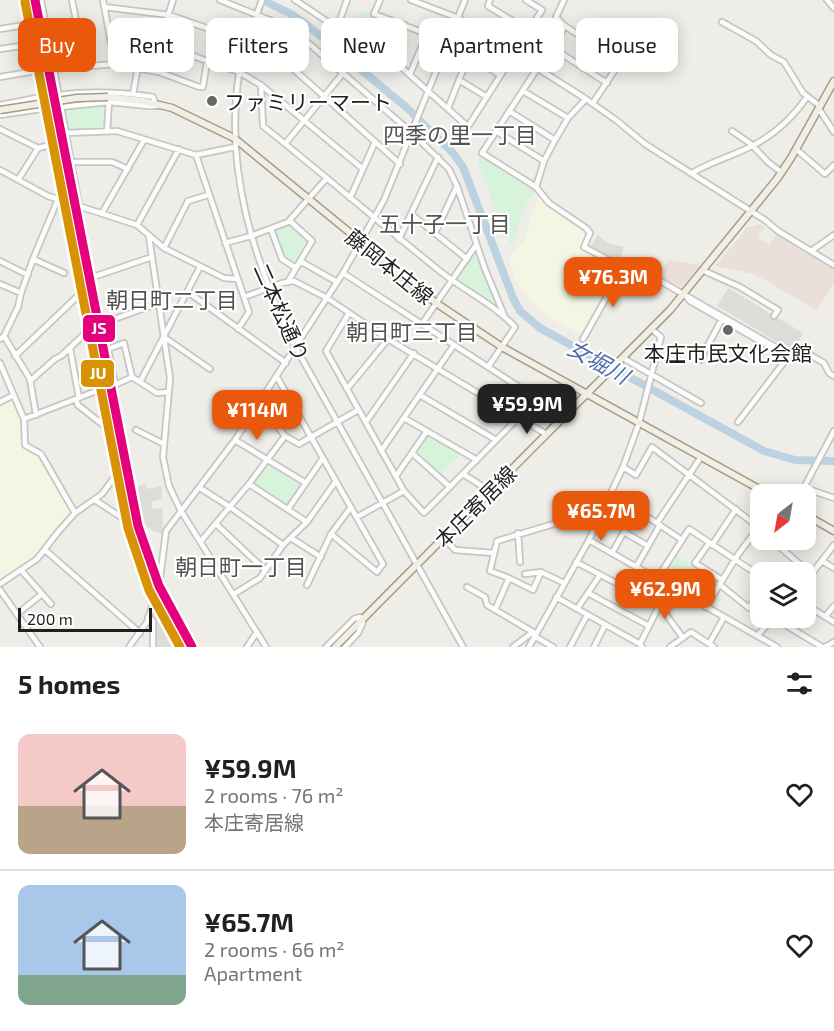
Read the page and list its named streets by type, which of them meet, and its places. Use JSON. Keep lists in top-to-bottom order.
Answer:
{
  "streets": {
    "main road": ["藤岡本庄線", "本庄寄居線"],
    "street": ["二本松通り"]
  },
  "crossings": [
    ["藤岡本庄線", "二本松通り"],
    ["藤岡本庄線", "本庄寄居線"],
    ["二本松通り", "本庄寄居線"]
  ],
  "districts": [
    "四季の里一丁目",
    "五十子一丁目",
    "朝日町二丁目",
    "朝日町三丁目",
    "朝日町一丁目"
  ],
  "water": ["女堀川"],
  "places": ["ファミリーマート", "本庄市民文化会館"],
  "lines": ["transit line JS", "transit line JU"],
  "scale_bar": "200 m",
  "north": "bottom left",
  "page": {
    "chip": [
      "Buy",
      "Rent",
      "Filters",
      "New",
      "Apartment",
      "House"
    ],
    "price": [
      "¥76.3M",
      "¥59.9M",
      "¥114M",
      "¥65.7M",
      "¥62.9M"
    ],
    "scale": "200 m",
    "heading": "5 homes",
    "list": [
      {
        "name": "¥59.9M",
        "note": "2 rooms · 76 m² · 本庄寄居線"
      },
      {
        "name": "¥65.7M",
        "note": "2 rooms · 66 m² · Apartment"
      }
    ]
  }
}
